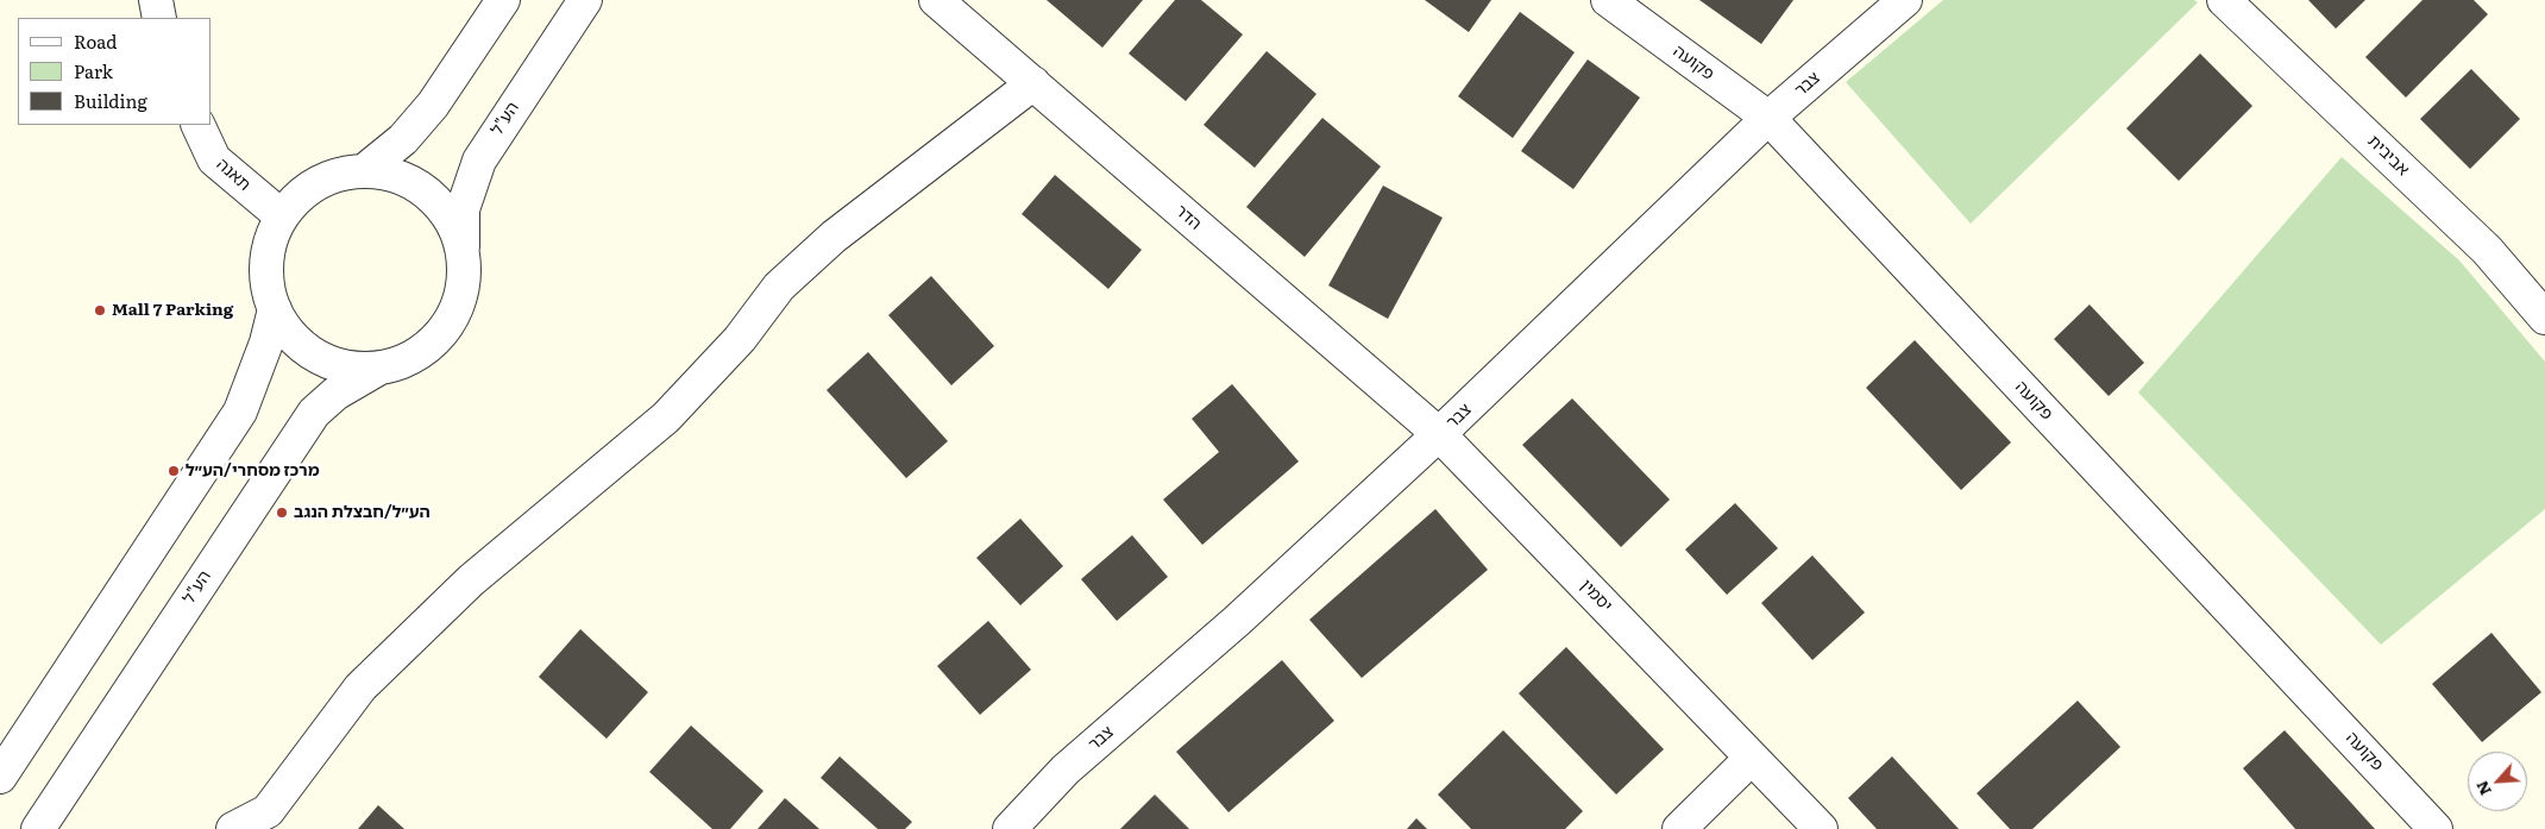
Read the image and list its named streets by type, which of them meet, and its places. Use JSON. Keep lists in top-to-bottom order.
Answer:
{
  "streets": {
    "street": [
      "פקועה",
      "צבר",
      "הע\"ל",
      "אביבית",
      "תאנה",
      "הדר",
      "יסמין"
    ]
  },
  "crossings": [
    ["פקועה", "צבר"],
    ["צבר", "הדר"],
    ["צבר", "יסמין"],
    ["הע\"ל", "תאנה"],
    ["הדר", "יסמין"]
  ],
  "places": ["Mall 7 Parking", "מרכז מסחרי/הע״ל", "הע״ל/חבצלת הנגב"],
  "legend": ["Road", "Park", "Building"],
  "north": "bottom left"
}
